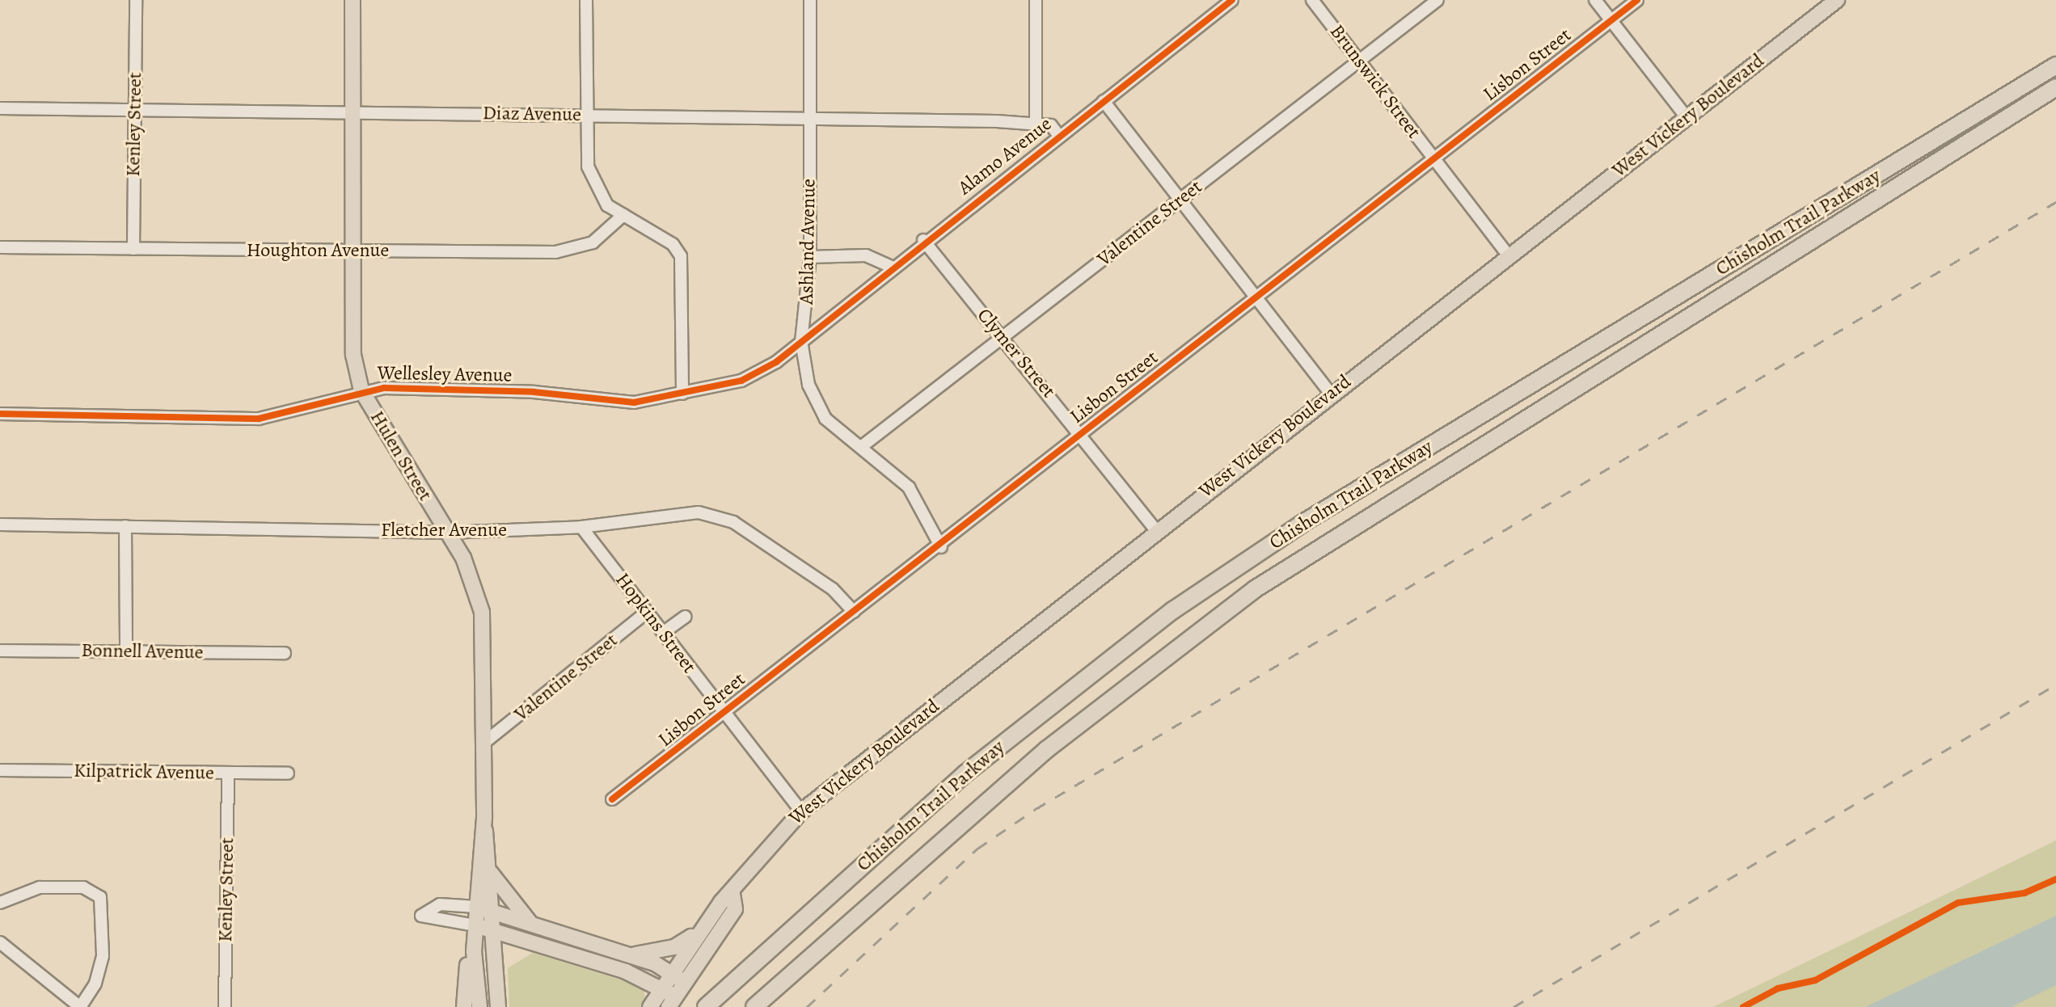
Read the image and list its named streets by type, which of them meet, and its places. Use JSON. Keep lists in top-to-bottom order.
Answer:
{
  "streets": {
    "highway": ["Chisholm Trail Parkway"],
    "main road": ["West Vickery Boulevard", "Hulen Street"],
    "street": [
      "Lisbon Street",
      "Brunswick Street",
      "Diaz Avenue",
      "Kenley Street",
      "Alamo Avenue",
      "Valentine Street",
      "Ashland Avenue",
      "Houghton Avenue",
      "Clymer Street",
      "Wellesley Avenue",
      "Fletcher Avenue",
      "Hopkins Street",
      "Bonnell Avenue",
      "Kilpatrick Avenue"
    ]
  },
  "crossings": [
    ["Lisbon Street", "Brunswick Street"],
    ["Lisbon Street", "Ashland Avenue"],
    ["Lisbon Street", "Clymer Street"],
    ["Lisbon Street", "Fletcher Avenue"],
    ["Lisbon Street", "Hopkins Street"],
    ["Brunswick Street", "West Vickery Boulevard"],
    ["Brunswick Street", "Valentine Street"],
    ["Diaz Avenue", "Kenley Street"],
    ["Diaz Avenue", "Alamo Avenue"],
    ["Diaz Avenue", "Ashland Avenue"],
    ["Diaz Avenue", "Hulen Street"],
    ["West Vickery Boulevard", "Clymer Street"],
    ["West Vickery Boulevard", "Hopkins Street"],
    ["Kenley Street", "Houghton Avenue"],
    ["Kenley Street", "Kilpatrick Avenue"],
    ["Alamo Avenue", "Ashland Avenue"],
    ["Alamo Avenue", "Clymer Street"],
    ["Alamo Avenue", "Wellesley Avenue"],
    ["Valentine Street", "Ashland Avenue"],
    ["Valentine Street", "Clymer Street"],
    ["Valentine Street", "Hulen Street"],
    ["Valentine Street", "Hopkins Street"],
    ["Ashland Avenue", "Wellesley Avenue"],
    ["Houghton Avenue", "Hulen Street"],
    ["Wellesley Avenue", "Hulen Street"],
    ["Hulen Street", "Fletcher Avenue"],
    ["Fletcher Avenue", "Hopkins Street"]
  ]
}
